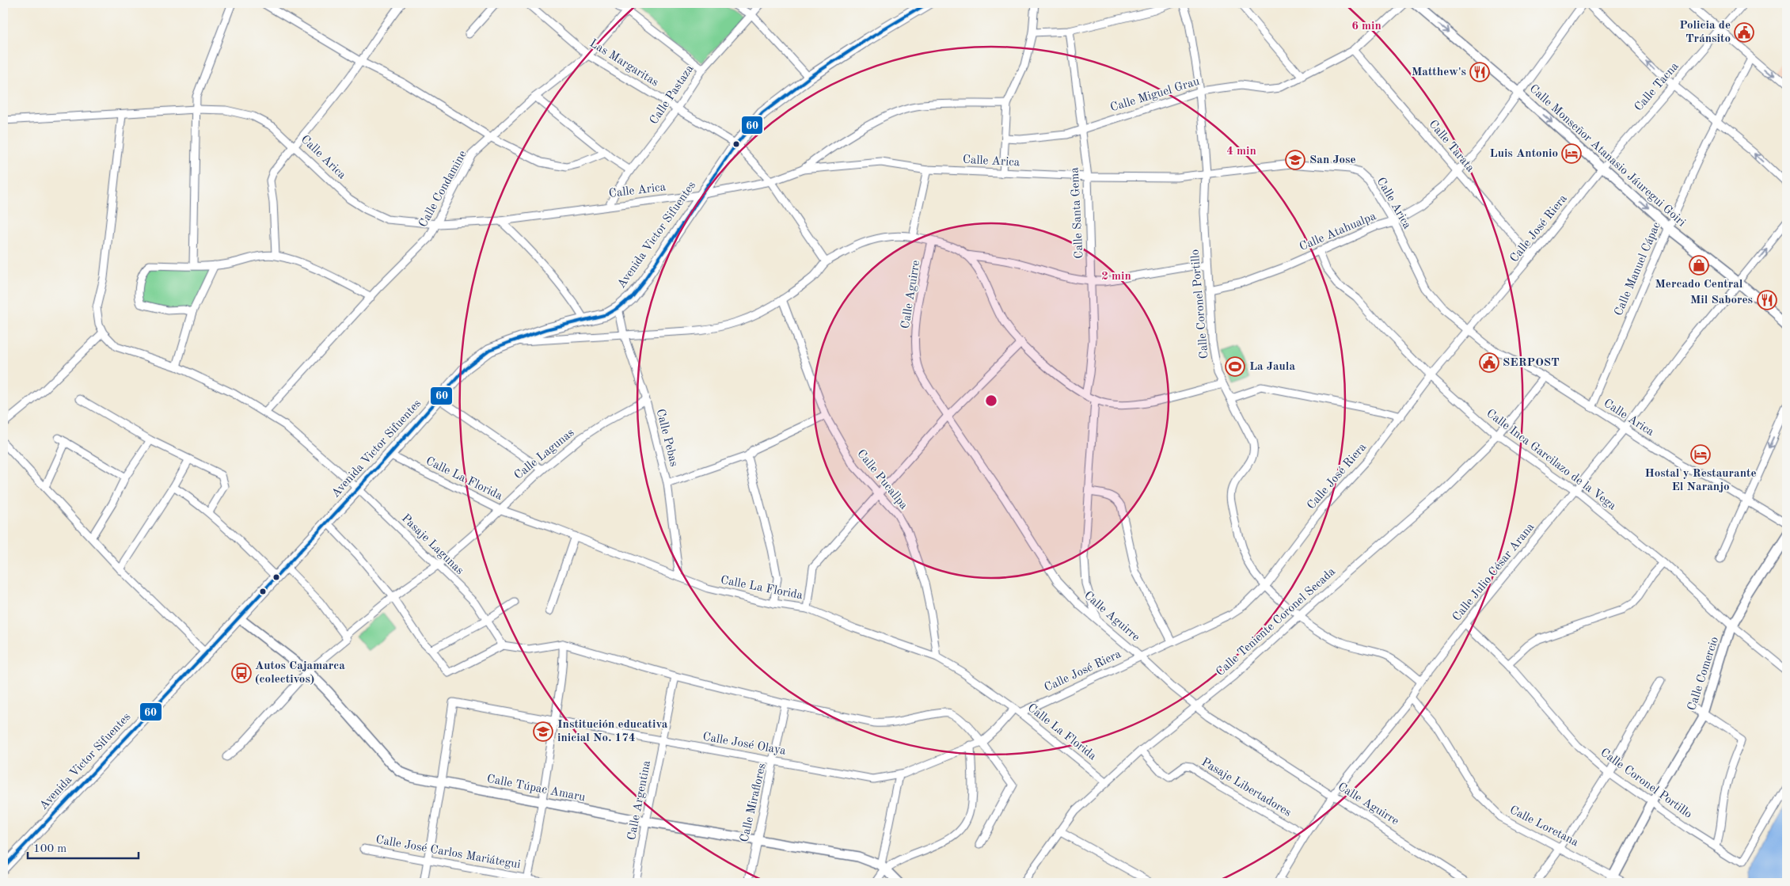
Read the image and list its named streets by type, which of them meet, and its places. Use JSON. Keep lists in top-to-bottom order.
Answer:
{
  "streets": {
    "highway": ["Avenida Victor Sifuentes"],
    "street": [
      "Las Margaritas",
      "Calle Tacna",
      "Calle Pastaza",
      "Calle Miguel Grau",
      "Calle Tarata",
      "Calle Monseñor Atanasio Jáuregui Goiri",
      "Calle Arica",
      "Calle Condamine",
      "Calle Santa Gema",
      "Calle José Riera",
      "Calle Atahualpa",
      "Calle Manuel Cápac",
      "Calle Aguirre",
      "Calle Coronel Portillo",
      "Calle Pebas",
      "Calle Lagunas",
      "Calle Inca Garcilazo de la Vega",
      "Calle La Florida",
      "Calle Pucallpa",
      "Pasaje Lagunas",
      "Calle Julio César Arana",
      "Calle Teniente Coronel Secada",
      "Calle Comercio",
      "Calle José Olaya",
      "Pasaje Libertadores",
      "Calle Túpac Amaru",
      "Calle Argentina",
      "Calle Miraflores",
      "Calle Loretana",
      "Calle José Carlos Mariátegui"
    ]
  },
  "crossings": [
    ["Las Margaritas", "Calle Pastaza"],
    ["Las Margaritas", "Calle Arica"],
    ["Las Margaritas", "Calle Condamine"],
    ["Las Margaritas", "Avenida Victor Sifuentes"],
    ["Calle Tacna", "Calle Monseñor Atanasio Jáuregui Goiri"],
    ["Calle Tacna", "Calle José Riera"],
    ["Calle Pastaza", "Calle Arica"],
    ["Calle Miguel Grau", "Calle Tarata"],
    ["Calle Miguel Grau", "Calle Santa Gema"],
    ["Calle Miguel Grau", "Calle Coronel Portillo"],
    ["Calle Tarata", "Calle José Riera"],
    ["Calle Tarata", "Calle Atahualpa"],
    ["Calle Monseñor Atanasio Jáuregui Goiri", "Calle José Riera"],
    ["Calle Monseñor Atanasio Jáuregui Goiri", "Calle Atahualpa"],
    ["Calle Monseñor Atanasio Jáuregui Goiri", "Calle Manuel Cápac"],
    ["Calle Monseñor Atanasio Jáuregui Goiri", "Calle Julio César Arana"],
    ["Calle Arica", "Calle Condamine"],
    ["Calle Arica", "Calle Santa Gema"],
    ["Calle Arica", "Calle José Riera"],
    ["Calle Arica", "Calle Atahualpa"],
    ["Calle Arica", "Avenida Victor Sifuentes"],
    ["Calle Arica", "Calle Manuel Cápac"],
    ["Calle Arica", "Calle Coronel Portillo"],
    ["Calle Arica", "Calle Julio César Arana"],
    ["Calle Arica", "Calle Teniente Coronel Secada"],
    ["Calle Condamine", "Pasaje Lagunas"],
    ["Calle José Riera", "Calle Aguirre"],
    ["Calle José Riera", "Calle Coronel Portillo"],
    ["Calle José Riera", "Calle Inca Garcilazo de la Vega"],
    ["Calle José Riera", "Calle La Florida"],
    ["Calle José Riera", "Calle José Olaya"],
    ["Calle Atahualpa", "Calle Coronel Portillo"],
    ["Calle Atahualpa", "Calle Inca Garcilazo de la Vega"],
    ["Avenida Victor Sifuentes", "Calle Pebas"],
    ["Avenida Victor Sifuentes", "Calle La Florida"],
    ["Avenida Victor Sifuentes", "Pasaje Lagunas"],
    ["Avenida Victor Sifuentes", "Calle Túpac Amaru"],
    ["Calle Aguirre", "Calle Julio César Arana"],
    ["Calle Aguirre", "Calle Teniente Coronel Secada"],
    ["Calle Coronel Portillo", "Calle Julio César Arana"],
    ["Calle Coronel Portillo", "Calle Teniente Coronel Secada"],
    ["Calle Coronel Portillo", "Calle Comercio"],
    ["Calle Pebas", "Calle Lagunas"],
    ["Calle Pebas", "Calle La Florida"],
    ["Calle Lagunas", "Calle La Florida"],
    ["Calle Lagunas", "Pasaje Lagunas"],
    ["Calle Inca Garcilazo de la Vega", "Calle Julio César Arana"],
    ["Calle Inca Garcilazo de la Vega", "Calle Teniente Coronel Secada"],
    ["Calle Inca Garcilazo de la Vega", "Calle Comercio"],
    ["Calle La Florida", "Calle Pucallpa"],
    ["Calle La Florida", "Calle Teniente Coronel Secada"],
    ["Calle La Florida", "Calle José Olaya"],
    ["Calle Julio César Arana", "Pasaje Libertadores"],
    ["Calle Julio César Arana", "Calle Loretana"],
    ["Calle Teniente Coronel Secada", "Pasaje Libertadores"],
    ["Calle Comercio", "Calle Loretana"],
    ["Calle José Olaya", "Calle Túpac Amaru"],
    ["Calle José Olaya", "Calle Argentina"],
    ["Calle José Olaya", "Calle Miraflores"],
    ["Calle Túpac Amaru", "Calle Argentina"],
    ["Calle Túpac Amaru", "Calle Miraflores"]
  ],
  "one_way": ["Calle Monseñor Atanasio Jáuregui Goiri"],
  "places": {
    "public building": ["Policia de Tránsito", "SERPOST"],
    "restaurant": ["Matthew's", "Mil Sabores"],
    "hotel": ["Luis Antonio", "Hostal y Restaurante El Naranjo"],
    "school or university": ["San Jose", "Institución educativa inicial No. 174"],
    "shop": ["Mercado Central"],
    "sports": ["La Jaula"],
    "bus stop": ["Autos Cajamarca (colectivos)"]
  },
  "lines": ["transit line 60"],
  "scale_bar": "100 m",
  "rings": ["6 min", "4 min", "2 min"]
}
